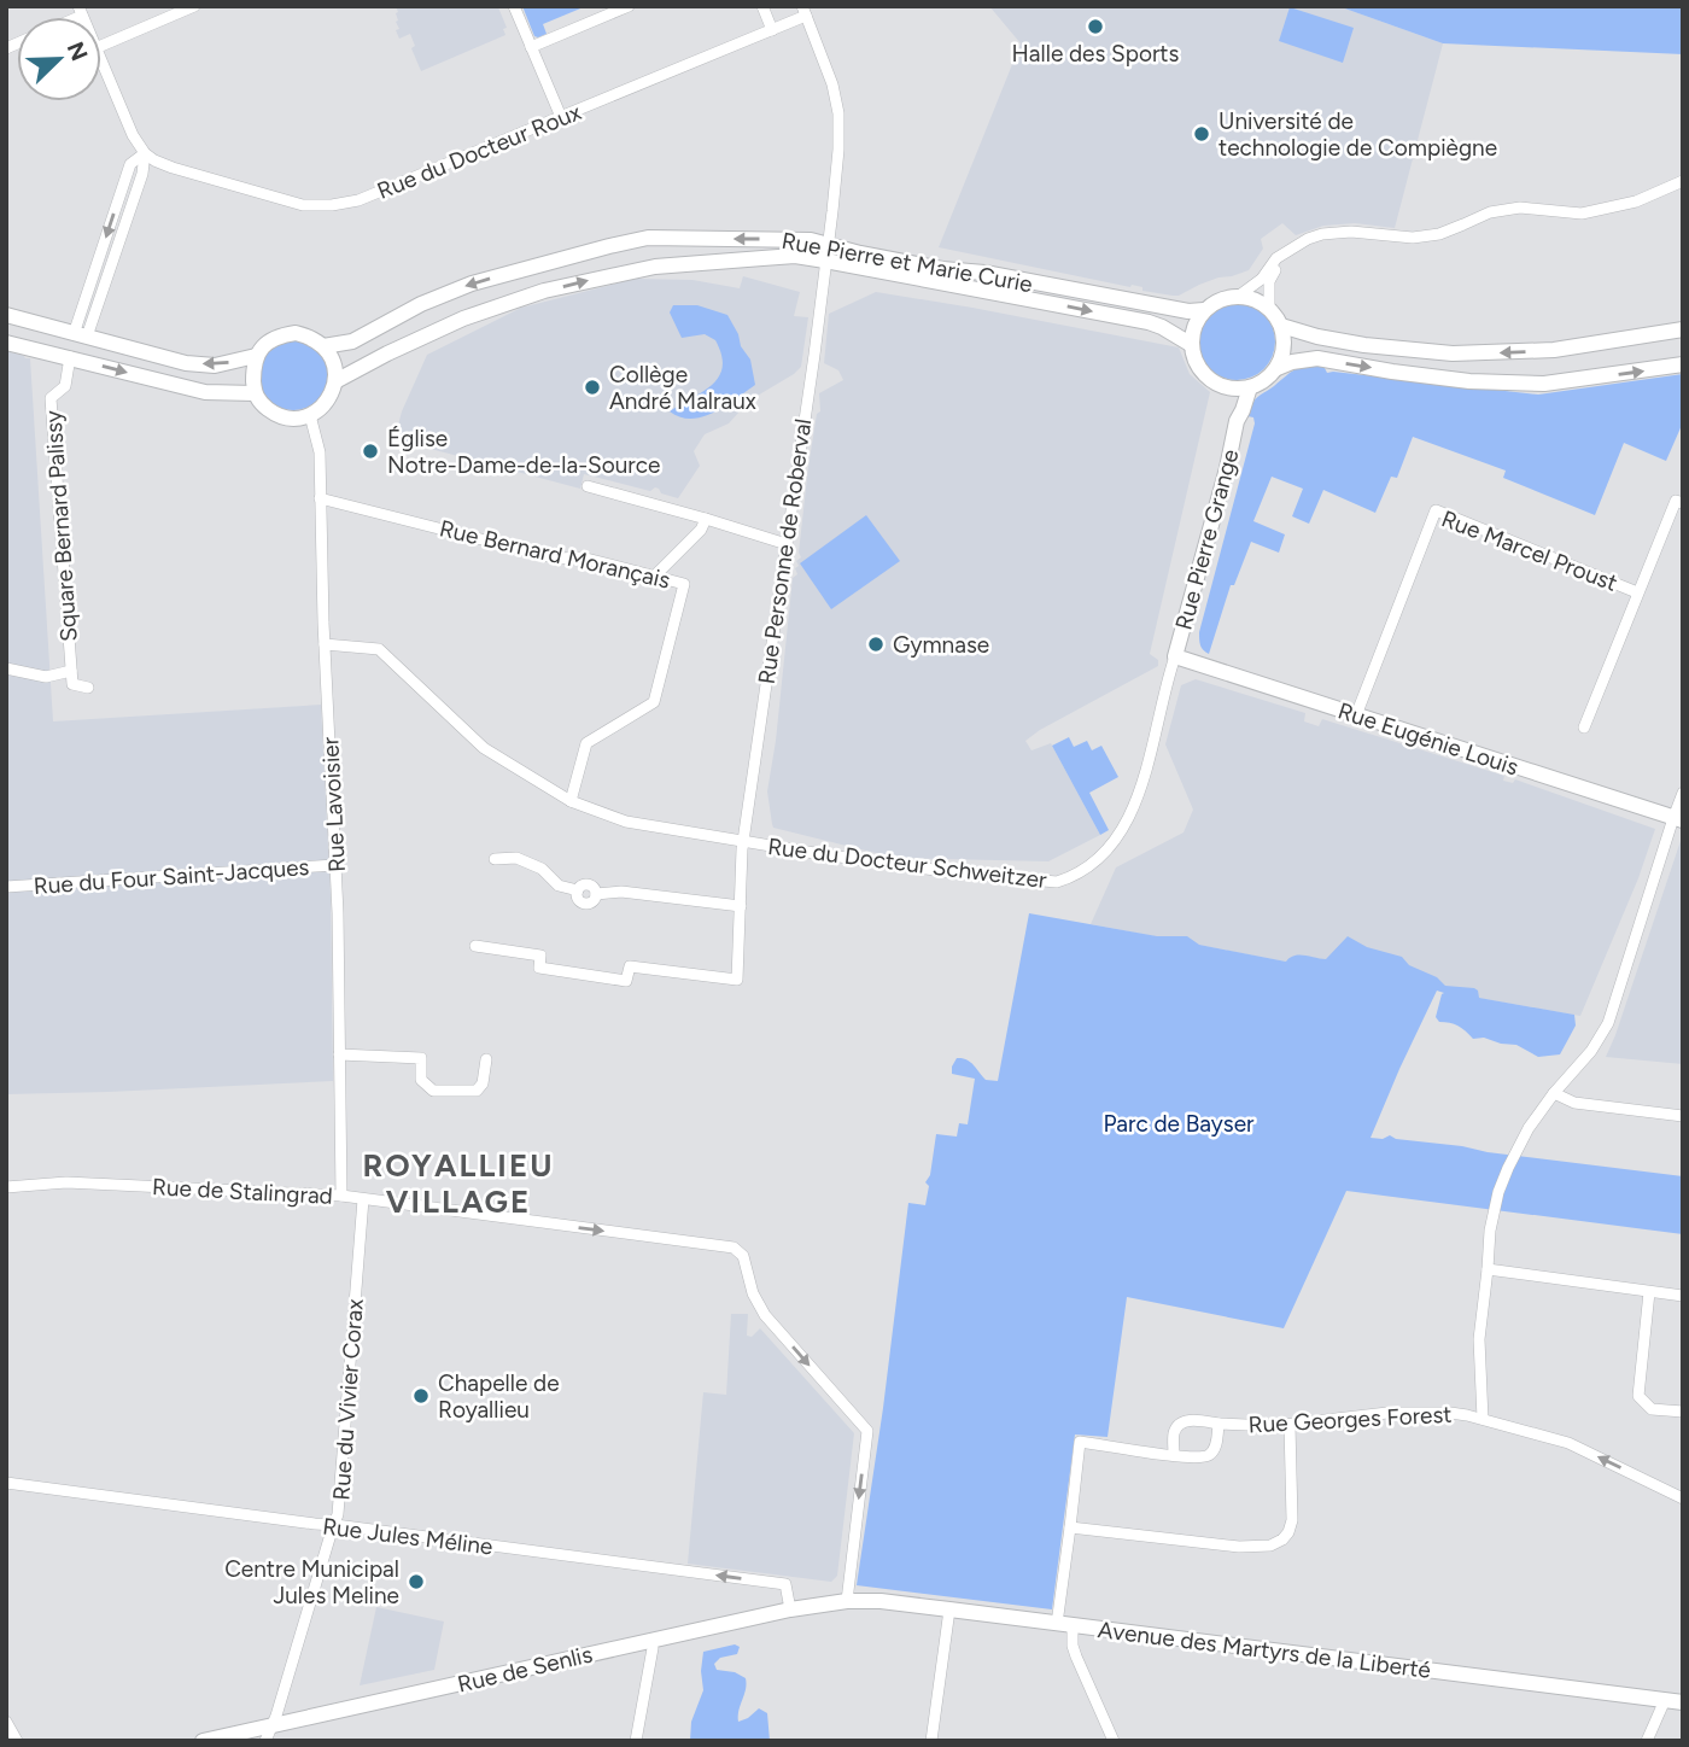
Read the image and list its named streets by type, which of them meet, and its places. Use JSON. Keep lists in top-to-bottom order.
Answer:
{
  "streets": {
    "main road": [
      "Rue Pierre et Marie Curie",
      "Rue Pierre Grange",
      "Rue Eugénie Louis",
      "Avenue des Martyrs de la Liberté",
      "Rue de Senlis"
    ],
    "street": [
      "Rue du Docteur Roux",
      "Square Bernard Palissy",
      "Rue Marcel Proust",
      "Rue Personne de Roberval",
      "Rue Bernard Morançais",
      "Rue Lavoisier",
      "Rue du Docteur Schweitzer",
      "Rue du Four Saint-Jacques",
      "Rue de Stalingrad",
      "Rue du Vivier Corax",
      "Rue Georges Forest",
      "Rue Jules Méline"
    ]
  },
  "crossings": [
    ["Rue du Docteur Roux", "Rue Personne de Roberval"],
    ["Rue Pierre et Marie Curie", "Rue Pierre Grange"],
    ["Rue Pierre et Marie Curie", "Rue Personne de Roberval"],
    ["Rue Pierre et Marie Curie", "Rue Lavoisier"],
    ["Rue Pierre Grange", "Rue Eugénie Louis"],
    ["Rue Pierre Grange", "Rue du Docteur Schweitzer"],
    ["Rue Marcel Proust", "Rue Eugénie Louis"],
    ["Rue Personne de Roberval", "Rue du Docteur Schweitzer"],
    ["Rue Bernard Morançais", "Rue Lavoisier"],
    ["Rue Bernard Morançais", "Rue du Docteur Schweitzer"],
    ["Rue Eugénie Louis", "Rue du Docteur Schweitzer"],
    ["Rue Lavoisier", "Rue du Docteur Schweitzer"],
    ["Rue Lavoisier", "Rue du Four Saint-Jacques"],
    ["Rue Lavoisier", "Rue de Stalingrad"],
    ["Rue de Stalingrad", "Rue du Vivier Corax"],
    ["Rue de Stalingrad", "Avenue des Martyrs de la Liberté"],
    ["Rue de Stalingrad", "Rue de Senlis"],
    ["Rue du Vivier Corax", "Rue Jules Méline"],
    ["Rue du Vivier Corax", "Rue de Senlis"],
    ["Rue Georges Forest", "Avenue des Martyrs de la Liberté"],
    ["Rue Jules Méline", "Rue de Senlis"],
    ["Avenue des Martyrs de la Liberté", "Rue de Senlis"]
  ],
  "one_way": ["Rue de Stalingrad", "Rue Jules Méline"],
  "districts": ["ROYALLIEU VILLAGE"],
  "parks": ["Parc de Bayser"],
  "places": [
    "Halle des Sports",
    "Université de technologie de Compiègne",
    "Collège André Malraux",
    "Église Notre-Dame-de-la-Source",
    "Gymnase",
    "Chapelle de Royallieu",
    "Centre Municipal Jules Meline"
  ],
  "north": "top right"
}
